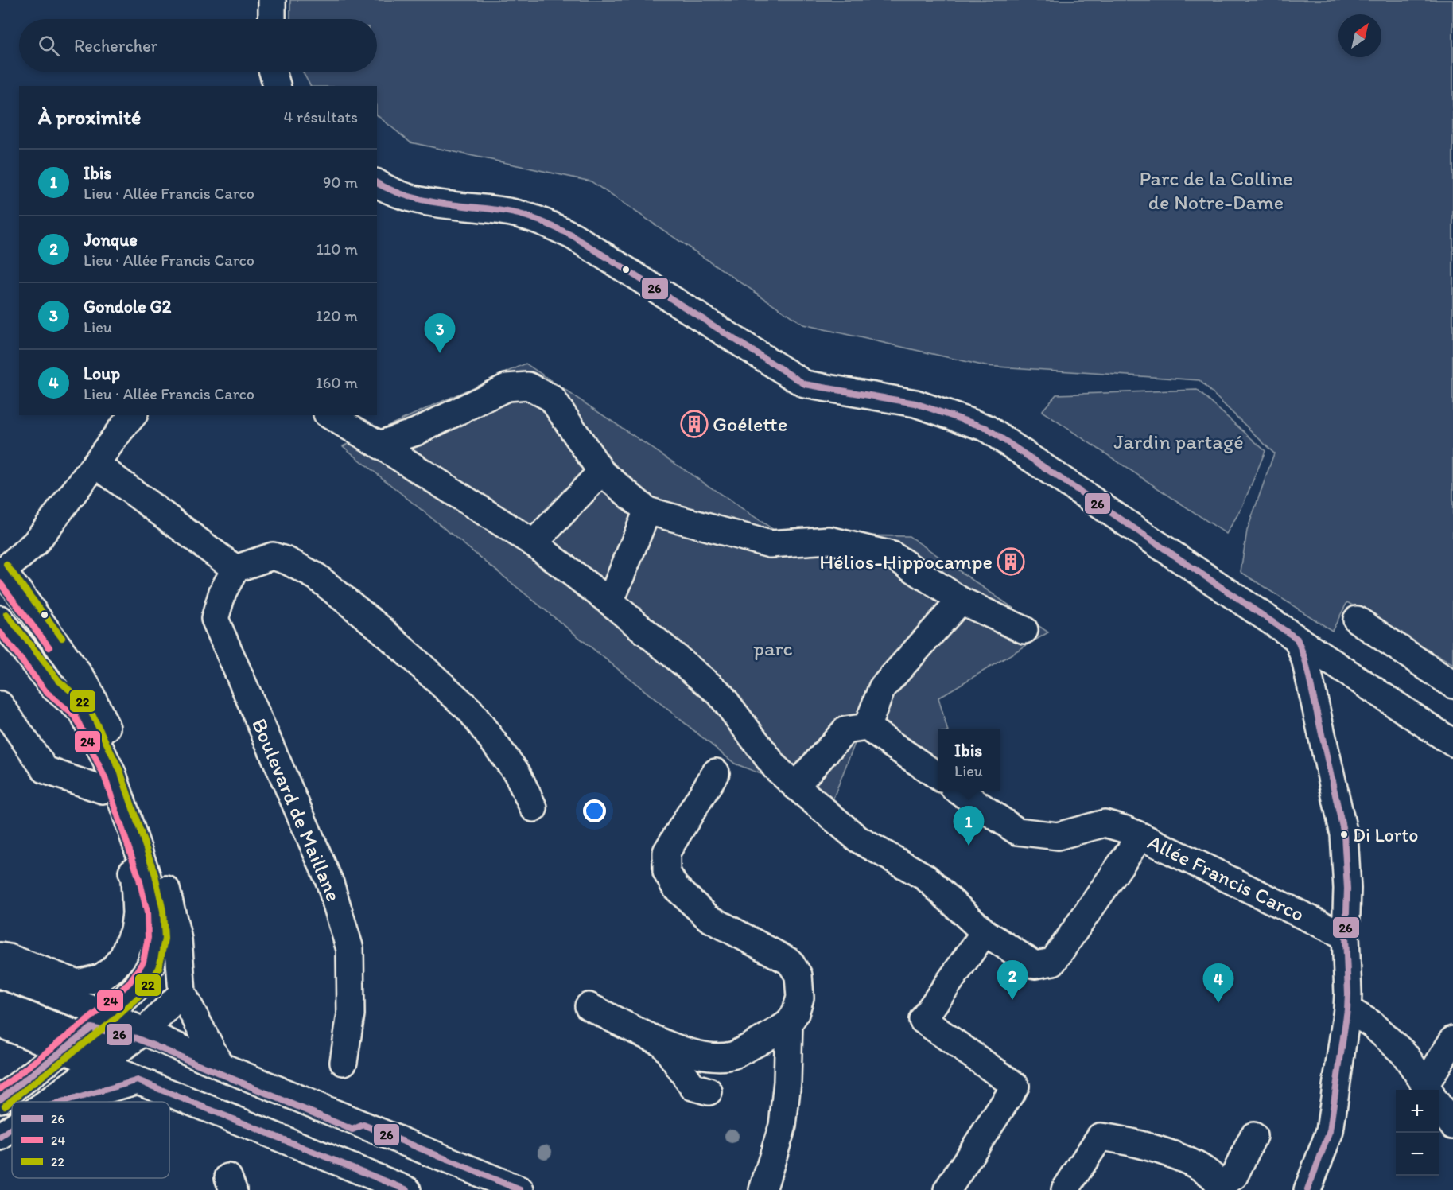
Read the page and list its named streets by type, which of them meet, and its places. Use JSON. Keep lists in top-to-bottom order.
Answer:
{
  "streets": {
    "street": ["Boulevard de Maillane", "Allée Francis Carco"]
  },
  "parks": ["Parc de la Colline de Notre-Dame", "Jardin partagé", "parc"],
  "places": {
    "building": ["Goélette", "Hélios-Hippocampe"],
    "other": ["Di Lorto"]
  },
  "lines": ["transit line 26", "transit line 22", "transit line 24"],
  "legend": ["26", "24", "22"],
  "north": "top right",
  "page": {
    "search": "Rechercher",
    "heading": ["À proximité", "4 résultats"],
    "list": [
      {
        "mark": "1",
        "name": "Ibis",
        "note": "Lieu · Allée Francis Carco",
        "value": "90 m"
      },
      {
        "mark": "2",
        "name": "Jonque",
        "note": "Lieu · Allée Francis Carco",
        "value": "110 m"
      },
      {
        "mark": "3",
        "name": "Gondole G2",
        "note": "Lieu",
        "value": "120 m"
      },
      {
        "mark": "4",
        "name": "Loup",
        "note": "Lieu · Allée Francis Carco",
        "value": "160 m"
      }
    ],
    "pins": [
      "3",
      "1",
      "2",
      "4"
    ],
    "popup": ["Ibis", "Lieu"],
    "map_buttons": ["+", "−"]
  }
}
